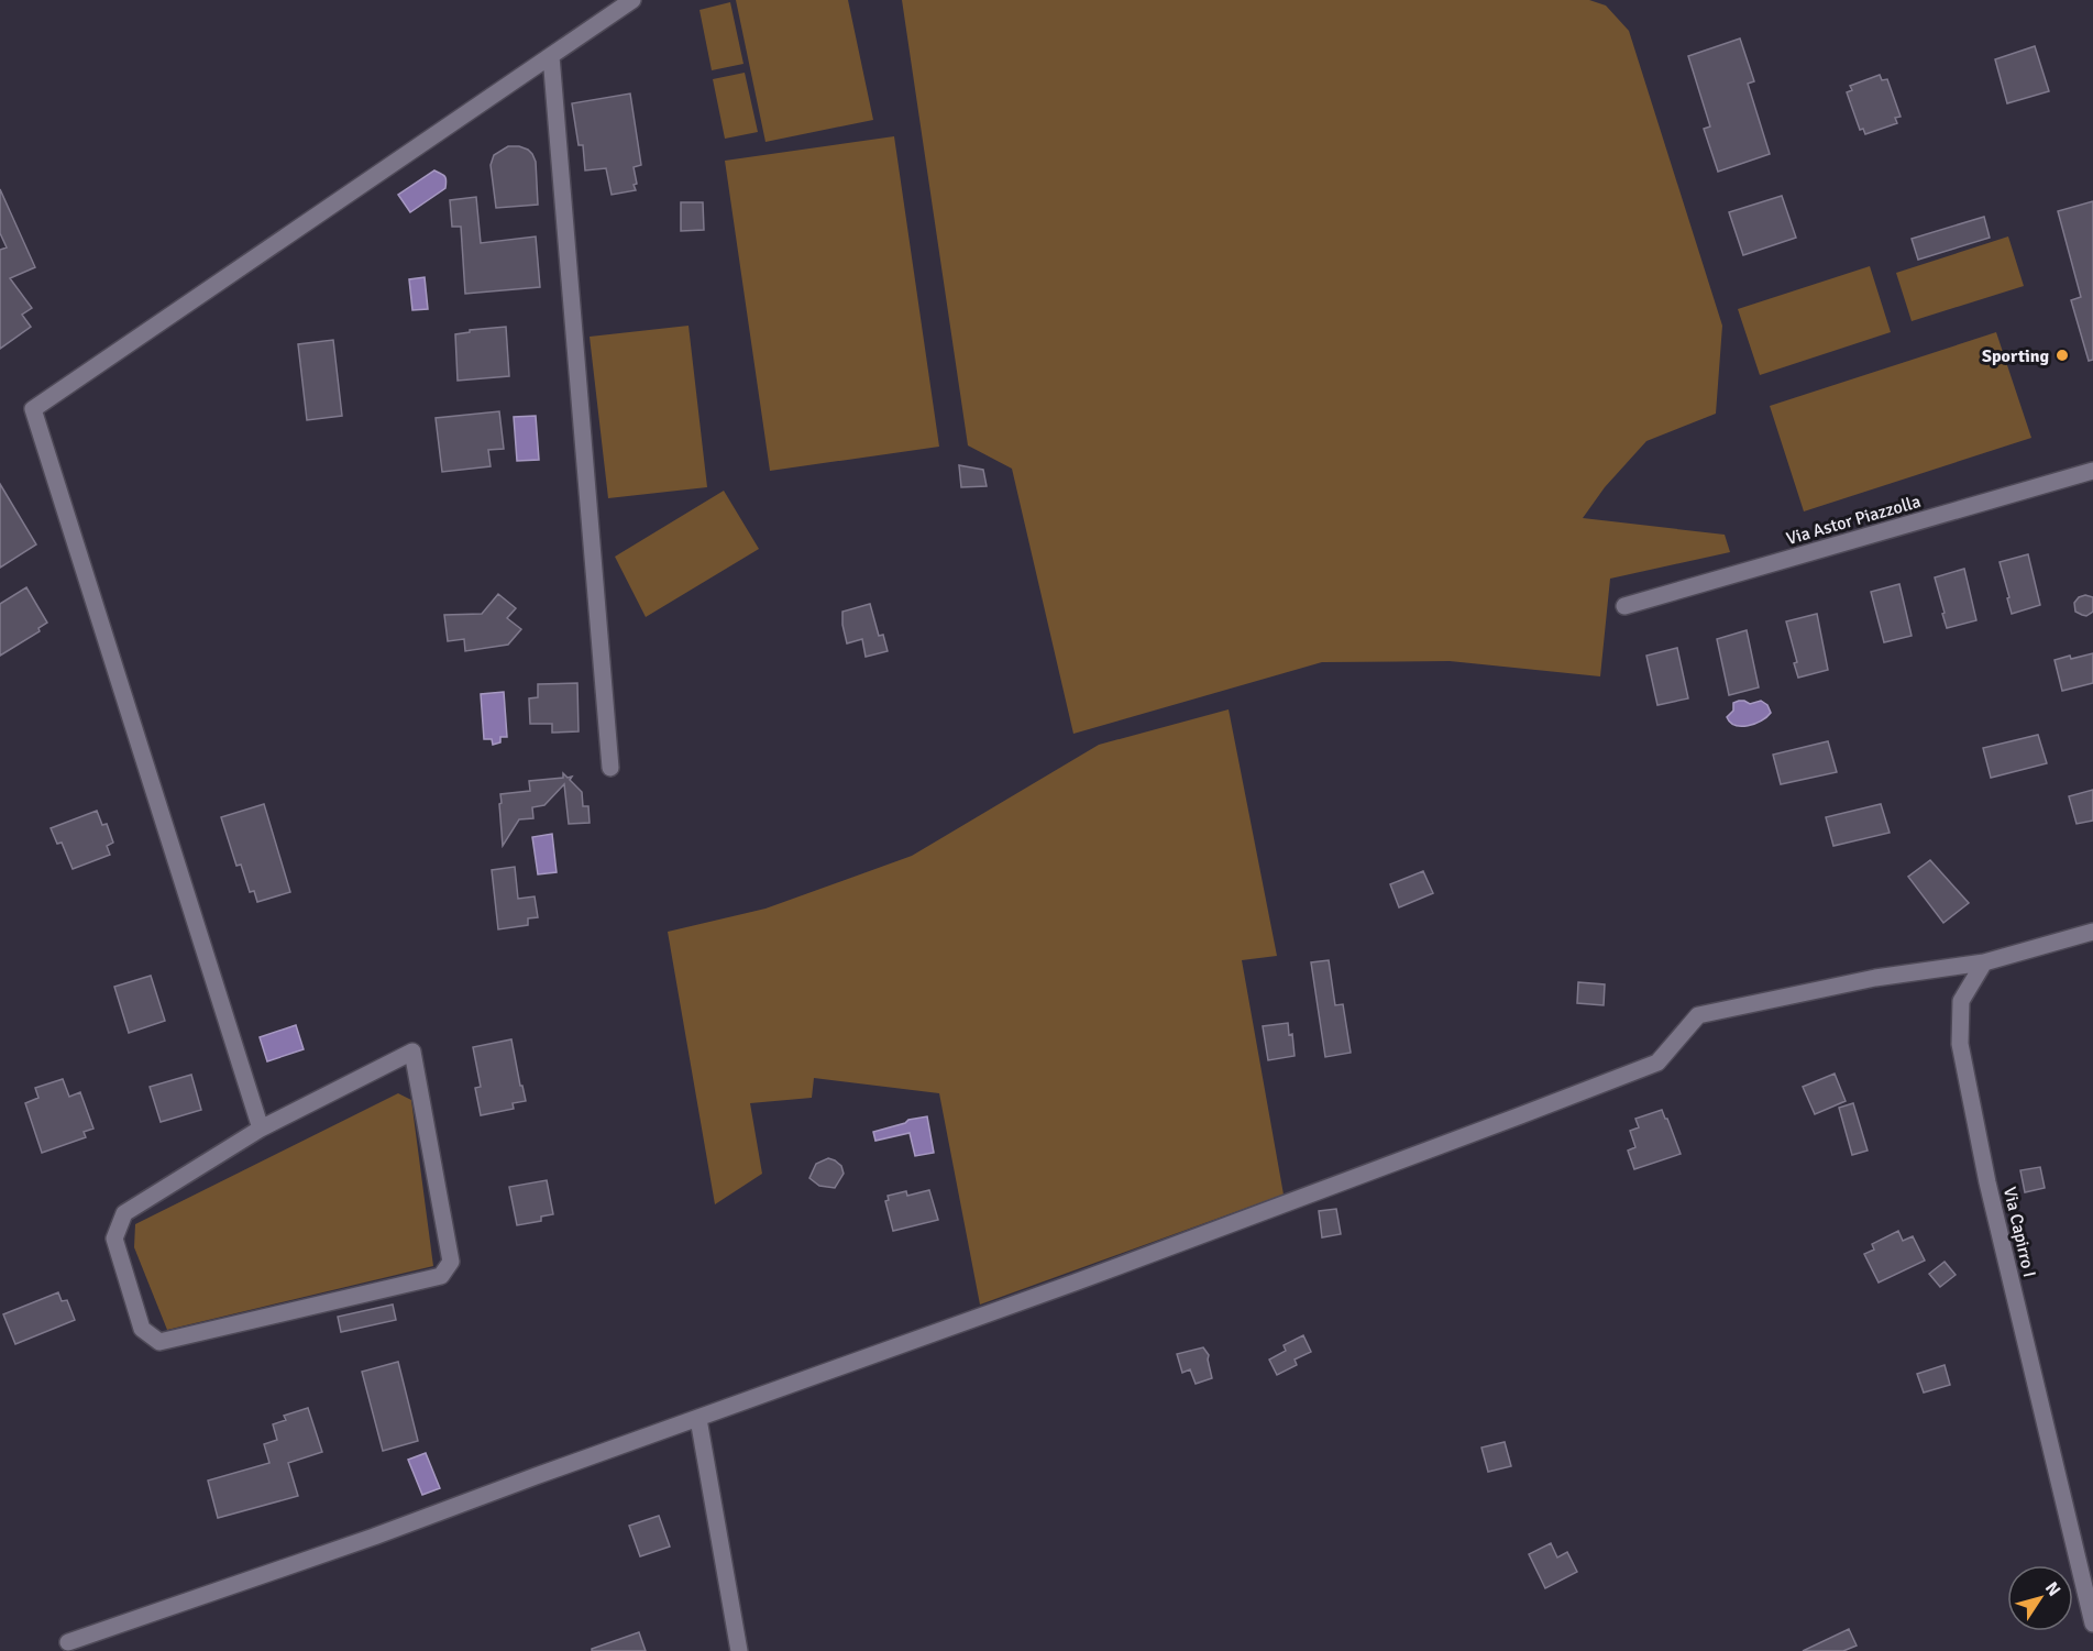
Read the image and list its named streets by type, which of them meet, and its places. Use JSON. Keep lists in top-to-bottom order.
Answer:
{
  "streets": {
    "street": ["Via Astor Piazzolla", "Via Capirro I"]
  },
  "places": ["Sporting"],
  "north": "top right"
}
